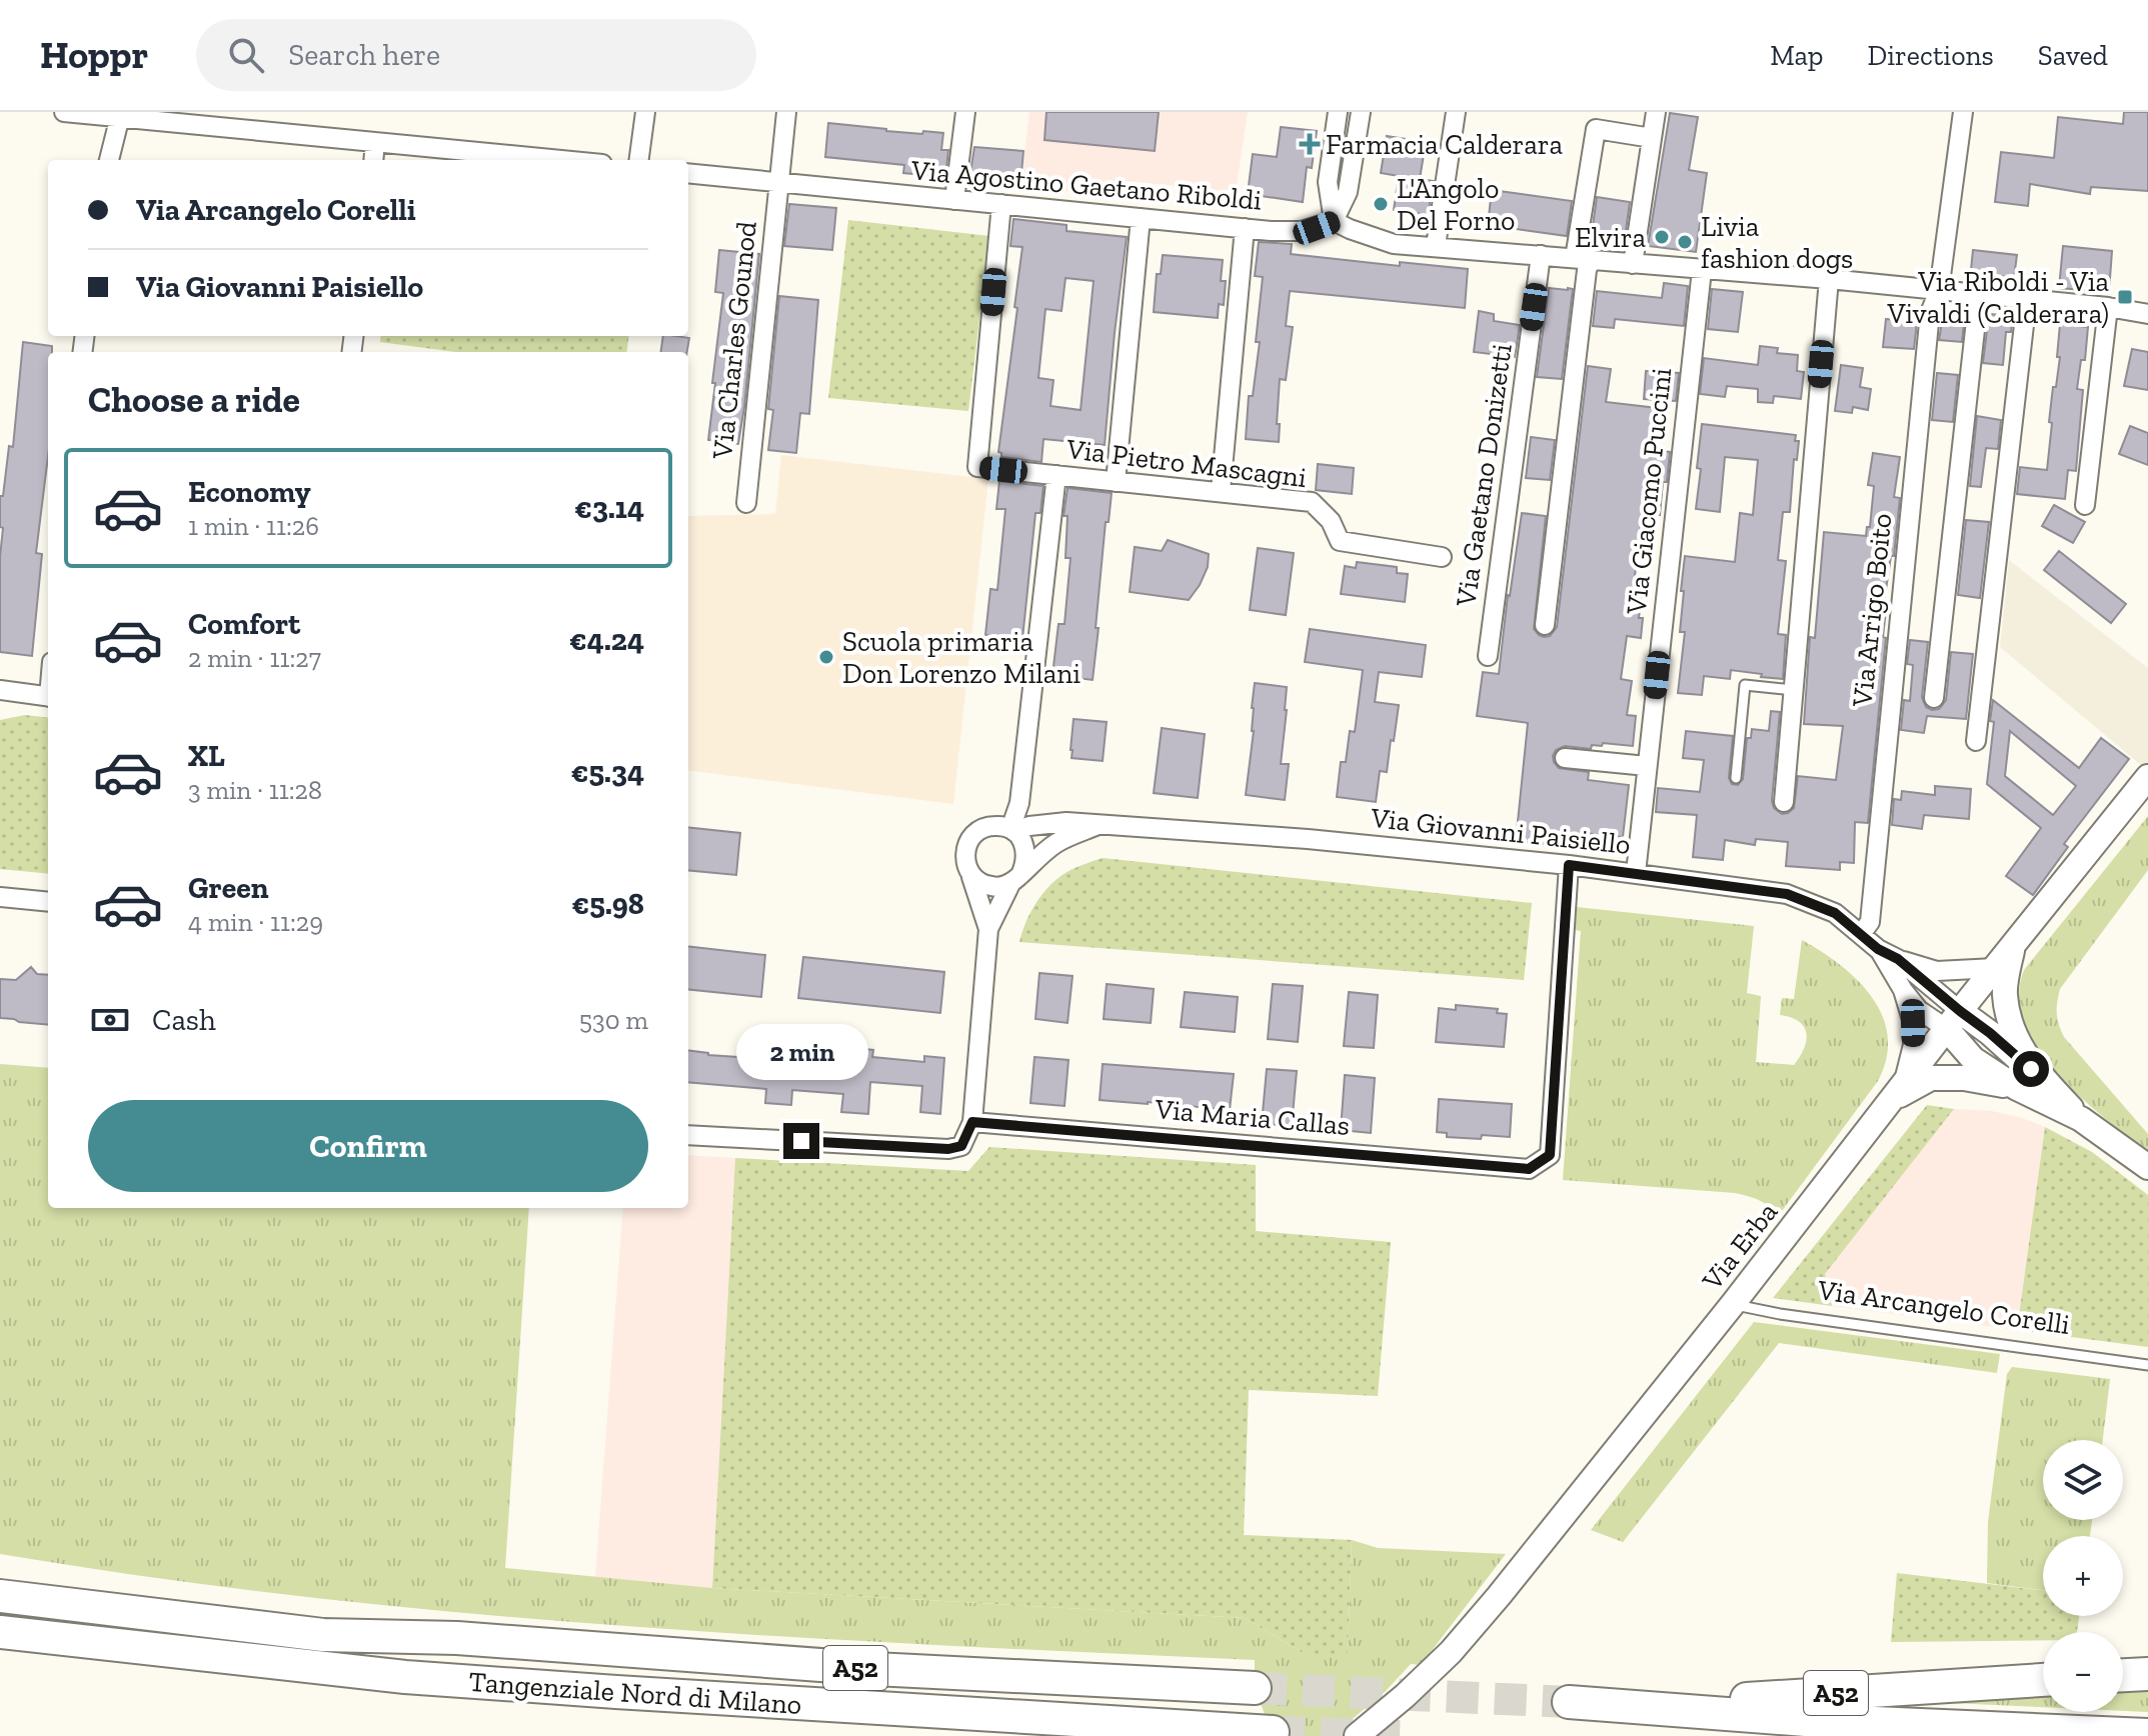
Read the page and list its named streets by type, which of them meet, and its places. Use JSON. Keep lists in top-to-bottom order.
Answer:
{
  "streets": {
    "highway": ["A52", "Tangenziale Nord di Milano"],
    "main road": ["Via Erba"],
    "street": [
      "Via Agostino Gaetano Riboldi",
      "Via Charles Gounod",
      "Via Pietro Mascagni",
      "Via Gaetano Donizetti",
      "Via Giacomo Puccini",
      "Via Arrigo Boito",
      "Via Giovanni Paisiello",
      "Via Maria Callas"
    ],
    "lane": ["Via Arcangelo Corelli"]
  },
  "crossings": [
    ["Via Agostino Gaetano Riboldi", "Via Charles Gounod"],
    ["Via Agostino Gaetano Riboldi", "Via Pietro Mascagni"],
    ["Via Giacomo Puccini", "Via Giovanni Paisiello"],
    ["Via Arrigo Boito", "Via Giovanni Paisiello"],
    ["Via Giovanni Paisiello", "Via Maria Callas"],
    ["Via Erba", "Via Arcangelo Corelli"],
    ["A52", "Tangenziale Nord di Milano"]
  ],
  "places": {
    "health": ["Farmacia Calderara"],
    "other": [
      "L'Angolo Del Forno",
      "Elvira",
      "Livia fashion dogs",
      "Scuola primaria Don Lorenzo Milani"
    ],
    "transit": ["Via Riboldi - Via Vivaldi (Calderara)"]
  },
  "page": {
    "header": "Hoppr",
    "search": "Search here",
    "nav": ["Map", "Directions", "Saved"],
    "banner": ["Via Arcangelo Corelli", "Via Giovanni Paisiello"],
    "heading": "Choose a ride",
    "list": [
      {
        "name": "Economy",
        "note": "1 min · 11:26",
        "value": "€3.14"
      },
      {
        "name": "Comfort",
        "note": "2 min · 11:27",
        "value": "€4.24"
      },
      {
        "name": "XL",
        "note": "3 min · 11:28",
        "value": "€5.34"
      },
      {
        "name": "Green",
        "note": "4 min · 11:29",
        "value": "€5.98"
      }
    ],
    "pay": ["Cash", "530 m"],
    "bubble": "2 min",
    "buttons": "Confirm",
    "map_buttons": ["+", "−"]
  }
}
